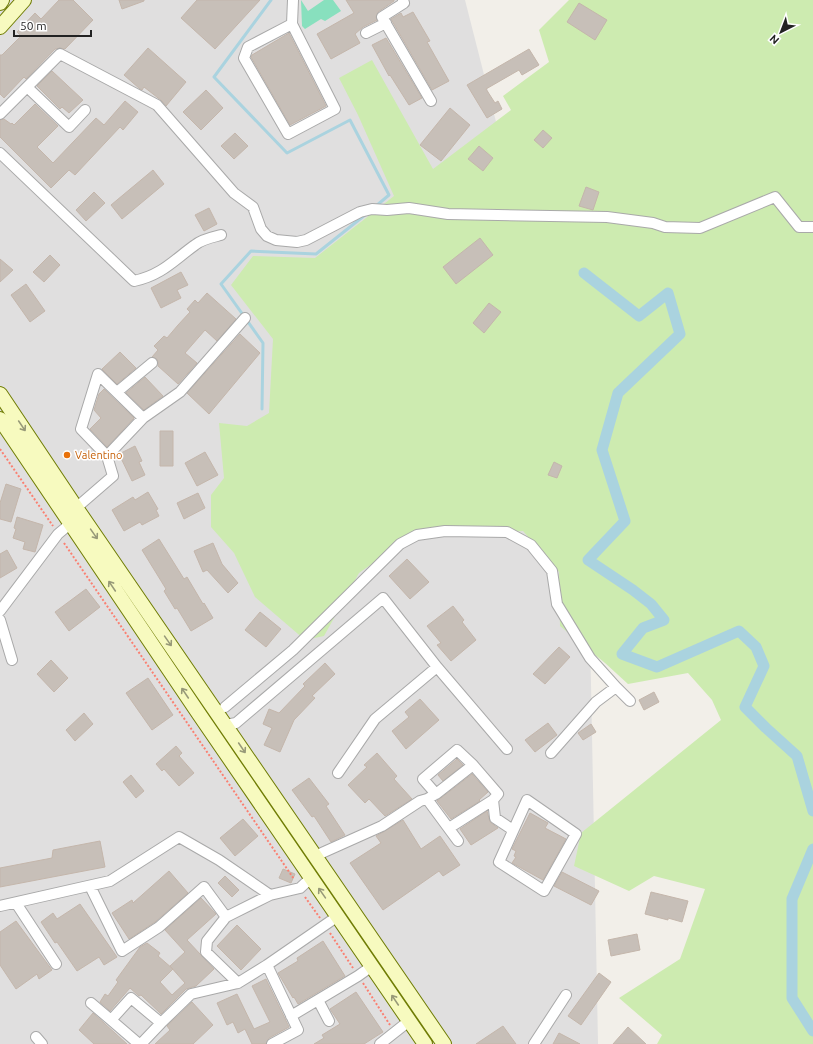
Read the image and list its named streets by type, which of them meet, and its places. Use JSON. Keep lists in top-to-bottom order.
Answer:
{
  "places": ["Valentino"],
  "scale_bar": "50 m",
  "north": "bottom left"
}
